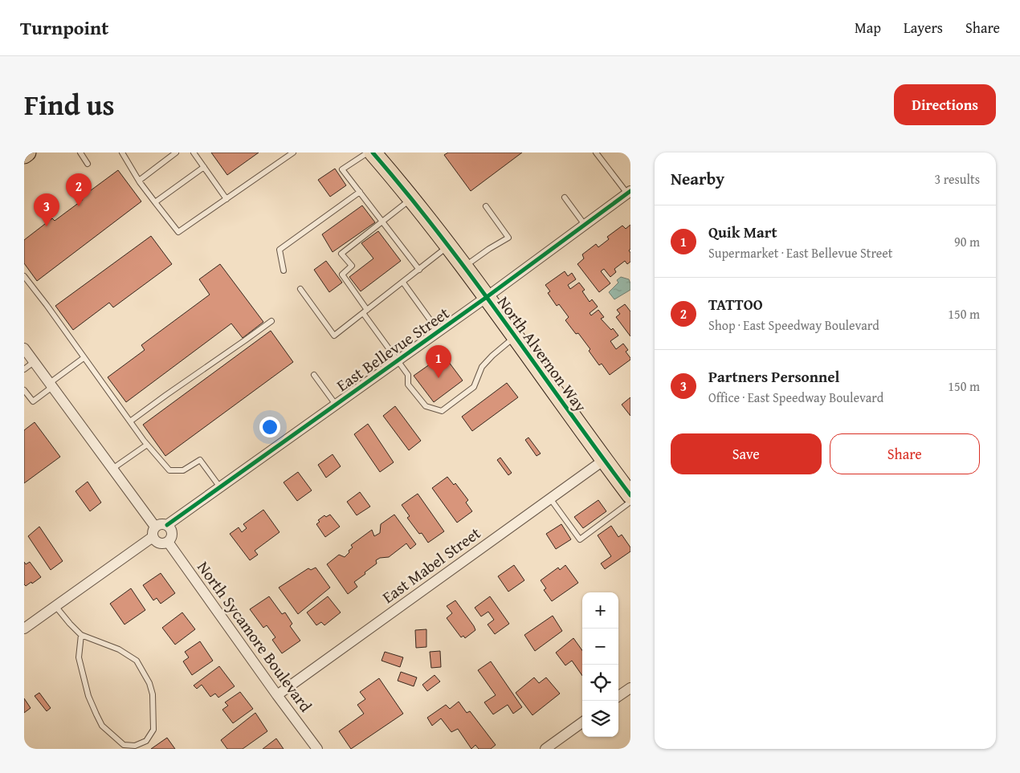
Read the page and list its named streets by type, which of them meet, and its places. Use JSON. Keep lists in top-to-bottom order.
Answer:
{
  "streets": {
    "main road": ["North Alvernon Way"],
    "street": ["East Bellevue Street", "East Mabel Street", "North Sycamore Boulevard"]
  },
  "crossings": [
    ["East Bellevue Street", "North Alvernon Way"],
    ["East Bellevue Street", "North Sycamore Boulevard"],
    ["North Alvernon Way", "East Mabel Street"],
    ["East Mabel Street", "North Sycamore Boulevard"]
  ],
  "page": {
    "header": "Turnpoint",
    "nav": ["Map", "Layers", "Share"],
    "title": "Find us",
    "buttons": [
      "Directions",
      ["Save", "Share"]
    ],
    "heading": ["Nearby", "3 results"],
    "pins": ["2", "3", "1"],
    "list": [
      {
        "mark": "1",
        "name": "Quik Mart",
        "note": "Supermarket · East Bellevue Street",
        "value": "90 m"
      },
      {
        "mark": "2",
        "name": "TATTOO",
        "note": "Shop · East Speedway Boulevard",
        "value": "150 m"
      },
      {
        "mark": "3",
        "name": "Partners Personnel",
        "note": "Office · East Speedway Boulevard",
        "value": "150 m"
      }
    ],
    "map_buttons": ["+", "−"]
  }
}
